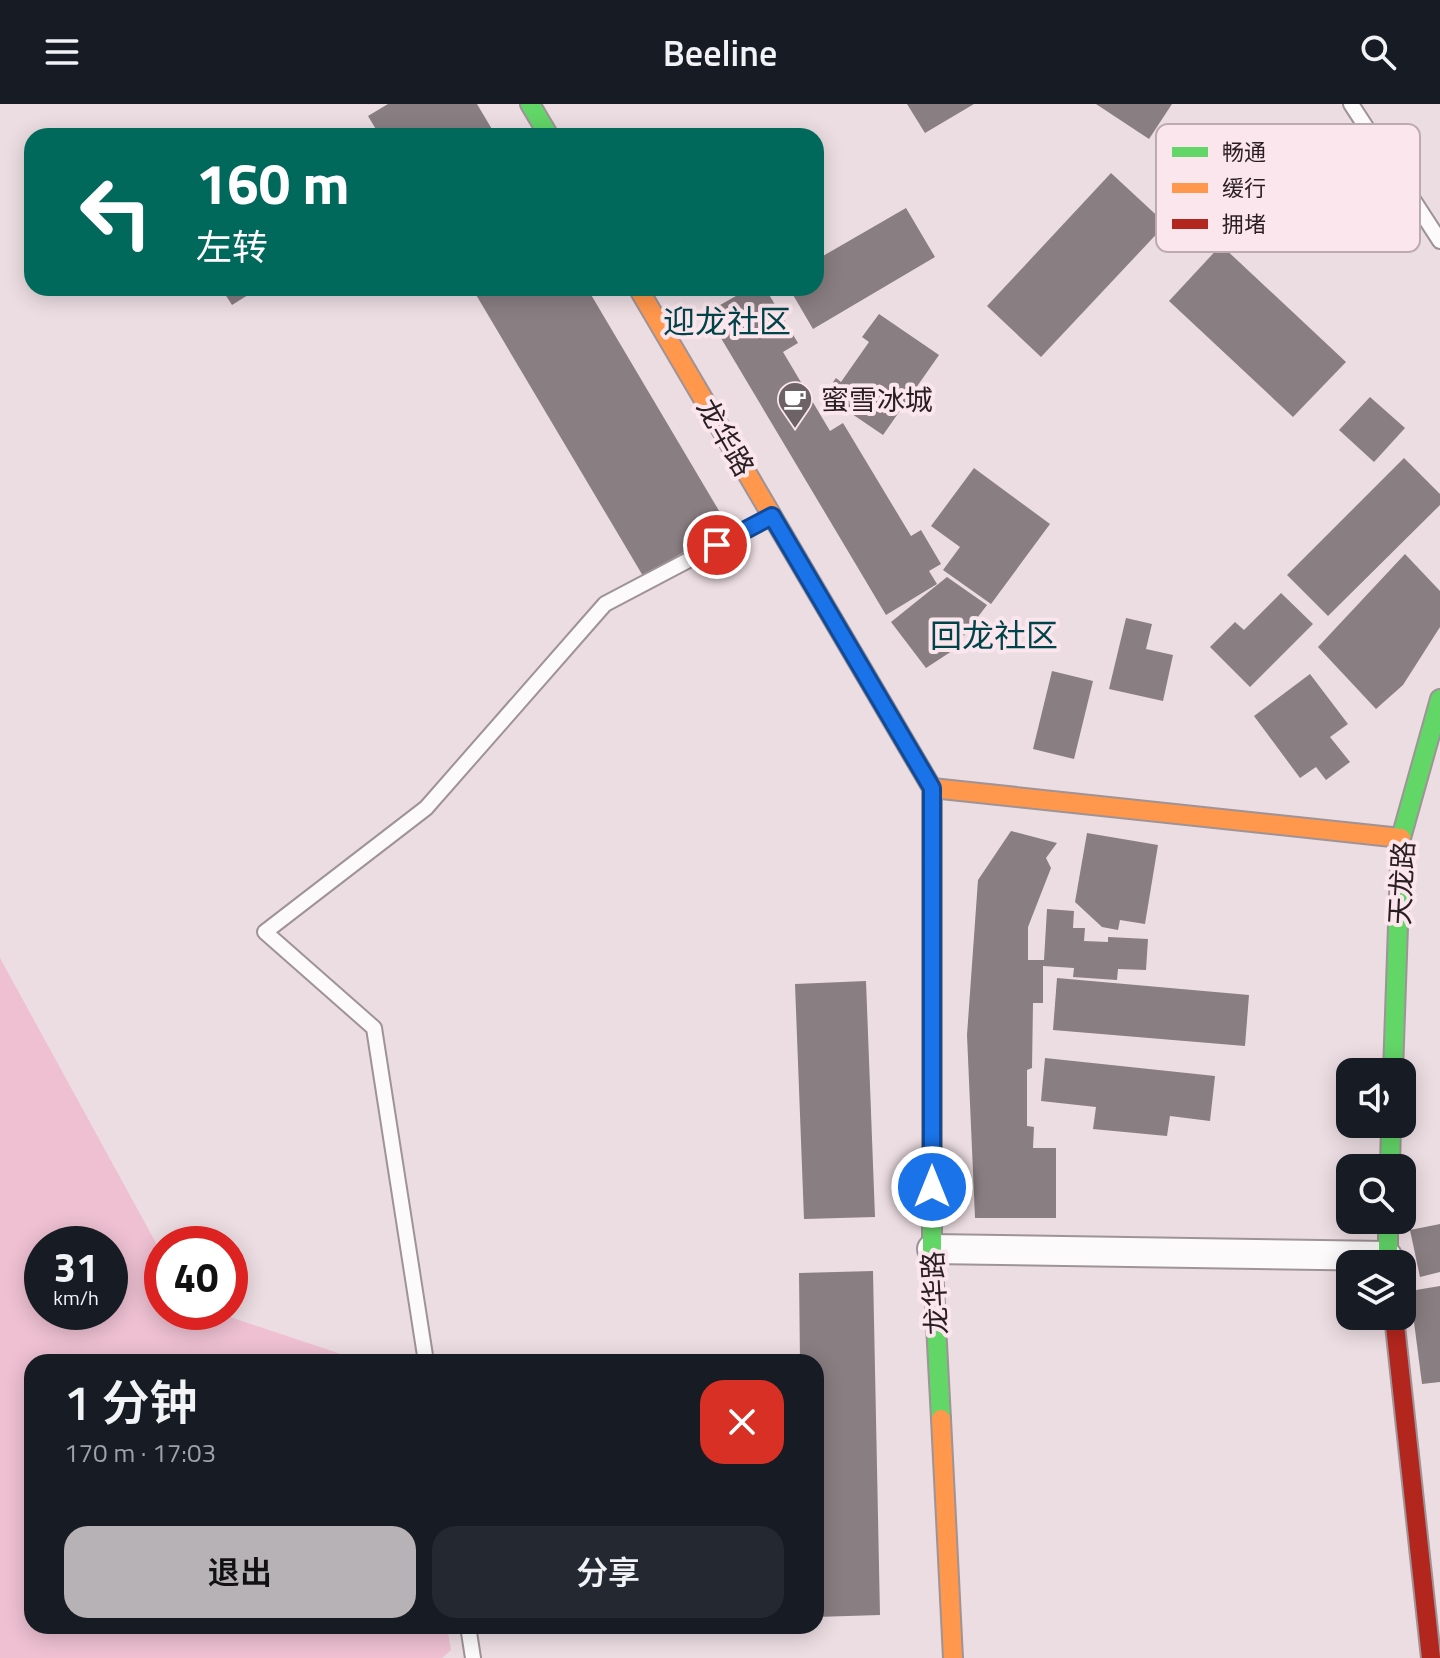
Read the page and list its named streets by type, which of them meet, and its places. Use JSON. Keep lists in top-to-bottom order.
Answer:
{
  "streets": {
    "street": ["龙华路", "天龙路"]
  },
  "districts": ["迎龙社区", "回龙社区"],
  "places": {
    "cafe": ["蜜雪冰城"]
  },
  "legend": ["畅通", "缓行", "拥堵"],
  "page": {
    "header": "Beeline",
    "turn": ["160 m", "左转"],
    "speed": "31 km/h",
    "limit": "40",
    "heading": ["1 分钟", "170 m · 17:03"],
    "buttons": ["退出", "分享"]
  }
}
